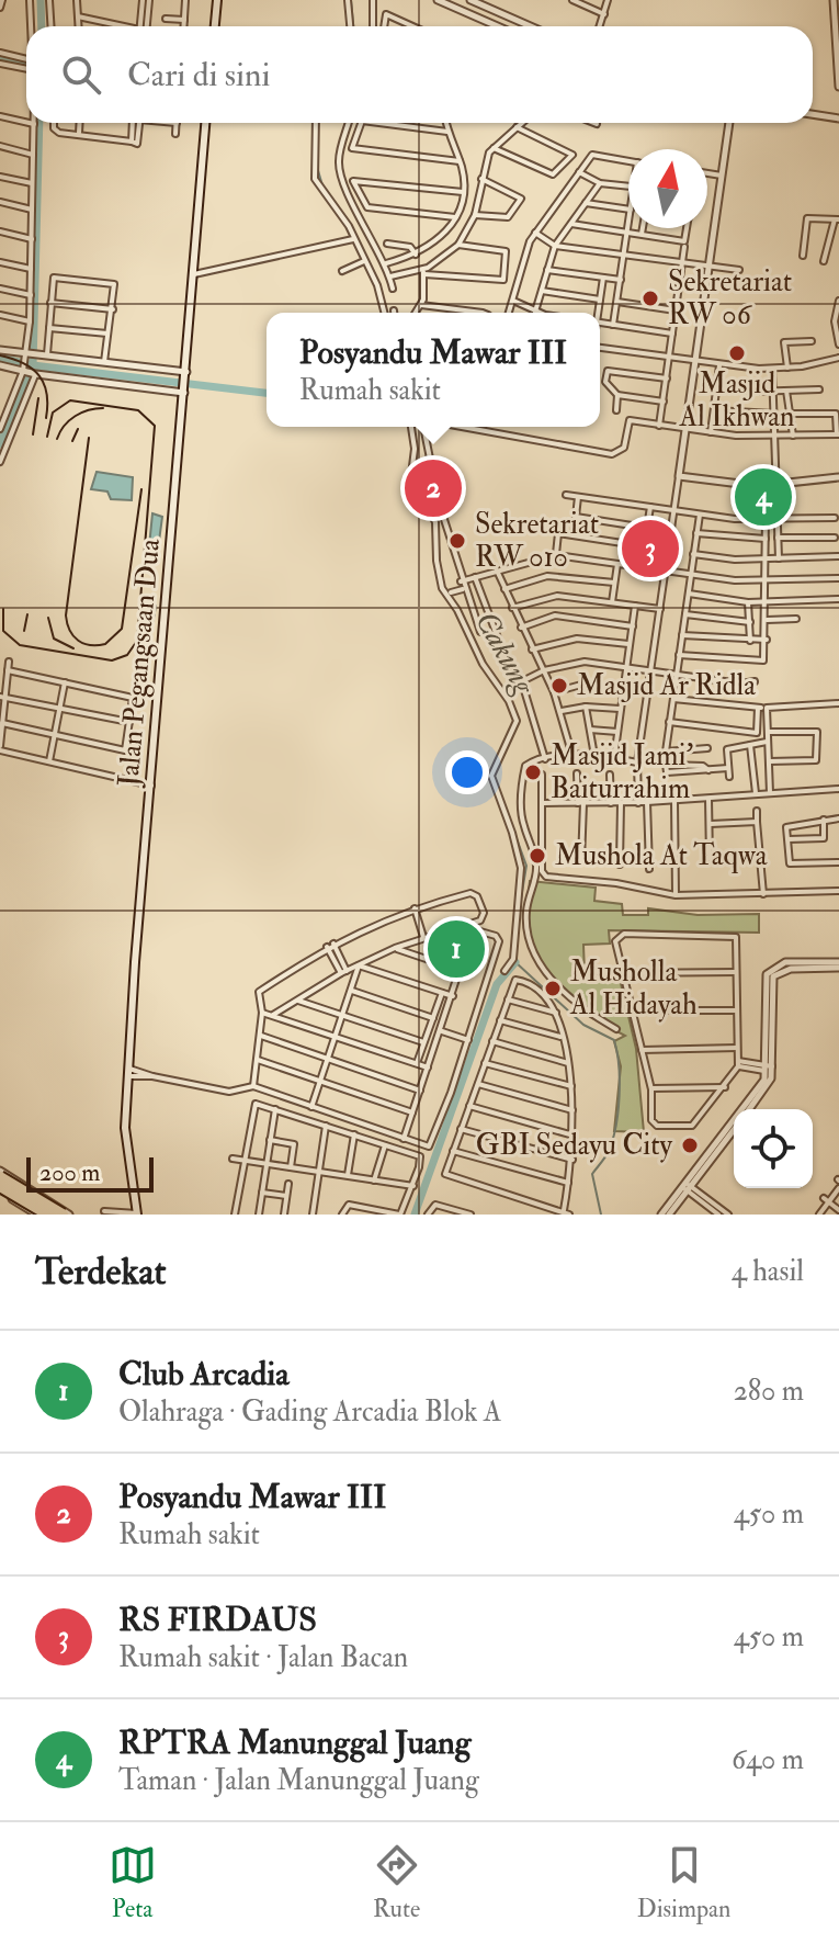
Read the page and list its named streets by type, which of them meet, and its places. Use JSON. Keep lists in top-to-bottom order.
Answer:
{
  "streets": {
    "main road": ["Jalan Pegangsaan Dua"]
  },
  "water": ["Cakung"],
  "places": [
    "Sekretariat RW 06",
    "Masjid Al Ikhwan",
    "Sekretariat RW 010",
    "Masjid Ar Ridla",
    "Masjid Jami' Baiturrahim",
    "Mushola At Taqwa",
    "Musholla Al Hidayah",
    "GBI Sedayu City"
  ],
  "scale_bar": "200 m",
  "north": "top",
  "page": {
    "search": "Cari di sini",
    "popup": ["Posyandu Mawar III", "Rumah sakit"],
    "pins": [
      "2",
      "4",
      "3",
      "1"
    ],
    "scale": "200 m",
    "heading": ["Terdekat", "4 hasil"],
    "list": [
      {
        "mark": "1",
        "name": "Club Arcadia",
        "note": "Olahraga · Gading Arcadia Blok A",
        "value": "280 m"
      },
      {
        "mark": "2",
        "name": "Posyandu Mawar III",
        "note": "Rumah sakit",
        "value": "450 m"
      },
      {
        "mark": "3",
        "name": "RS FIRDAUS",
        "note": "Rumah sakit · Jalan Bacan",
        "value": "450 m"
      },
      {
        "mark": "4",
        "name": "RPTRA Manunggal Juang",
        "note": "Taman · Jalan Manunggal Juang",
        "value": "640 m"
      }
    ],
    "nav": ["Peta", "Rute", "Disimpan"]
  }
}
